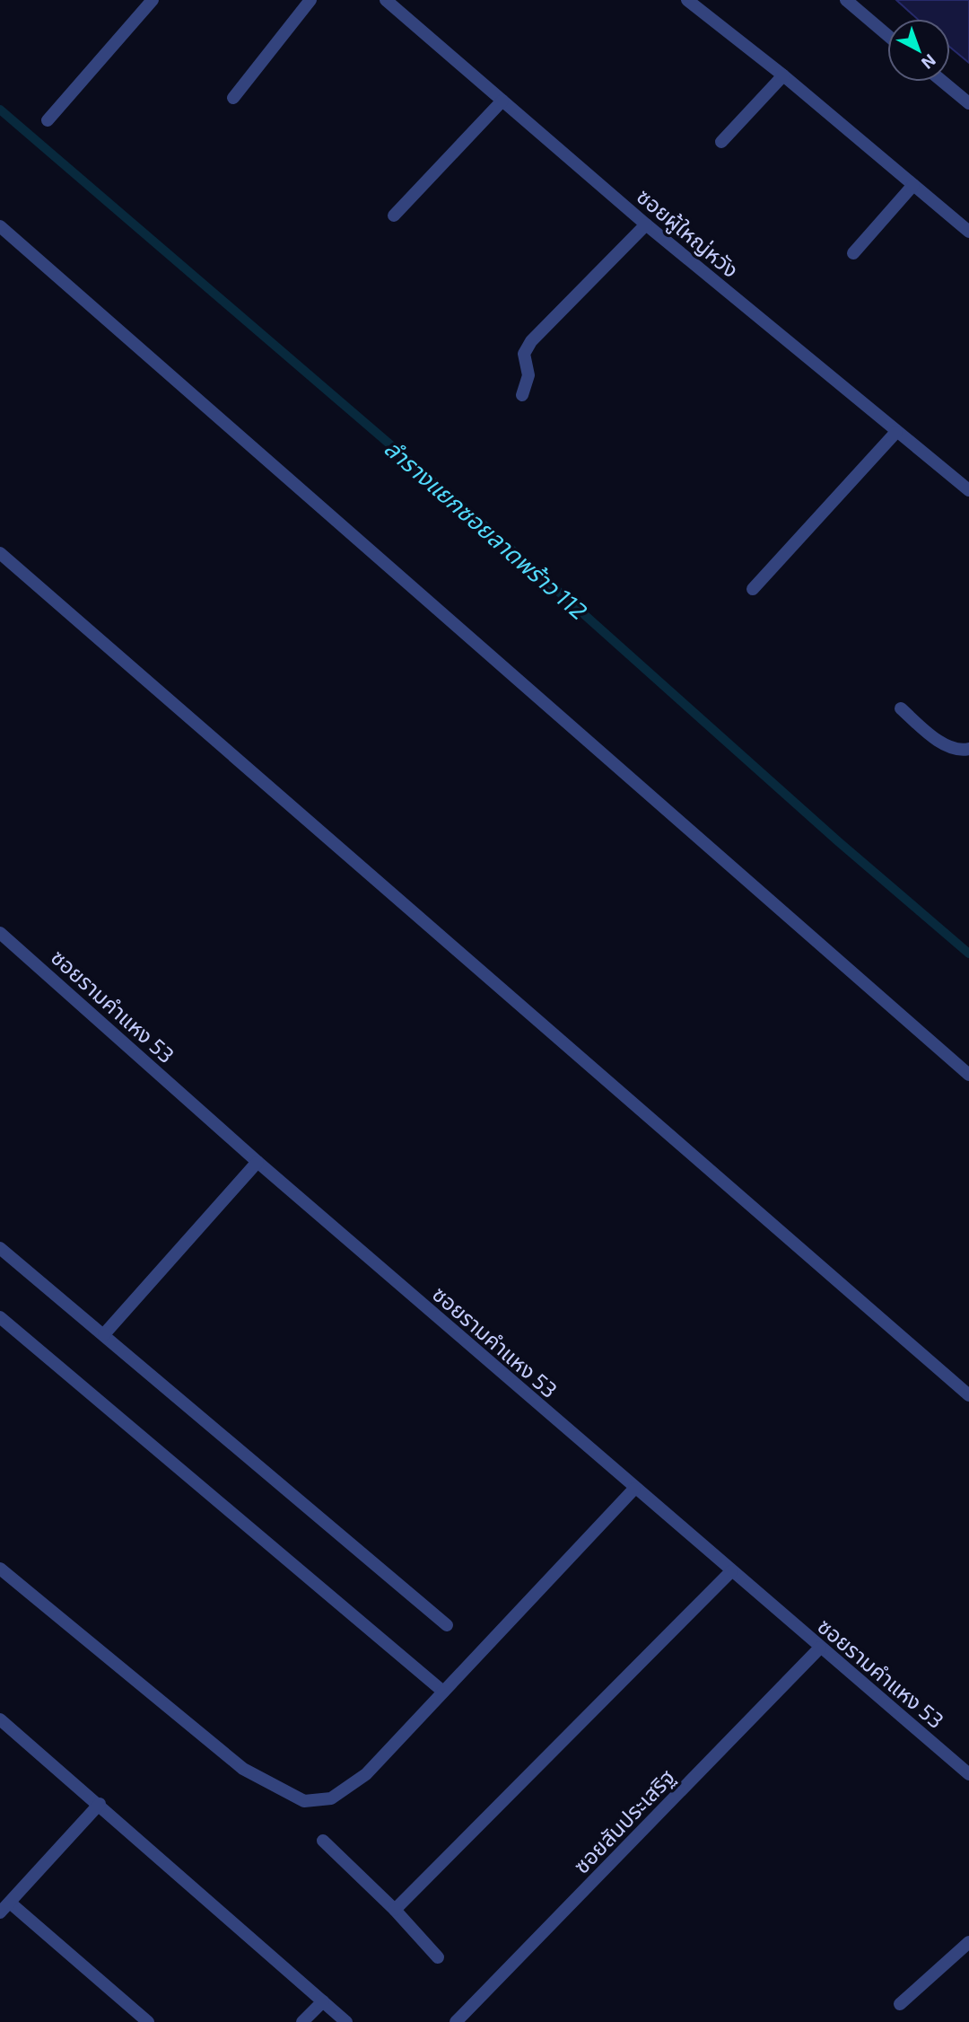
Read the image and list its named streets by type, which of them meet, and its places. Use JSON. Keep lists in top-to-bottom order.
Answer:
{
  "streets": {
    "street": ["ซอยผู้ใหญ่หวัง", "ซอยรามคำแหง 53", "ซอยสันประเสริฐ"]
  },
  "crossings": [
    ["ซอยรามคำแหง 53", "ซอยสันประเสริฐ"]
  ],
  "water": ["ลำรางแยกซอยลาดพร้าว 112"],
  "north": "bottom right"
}
